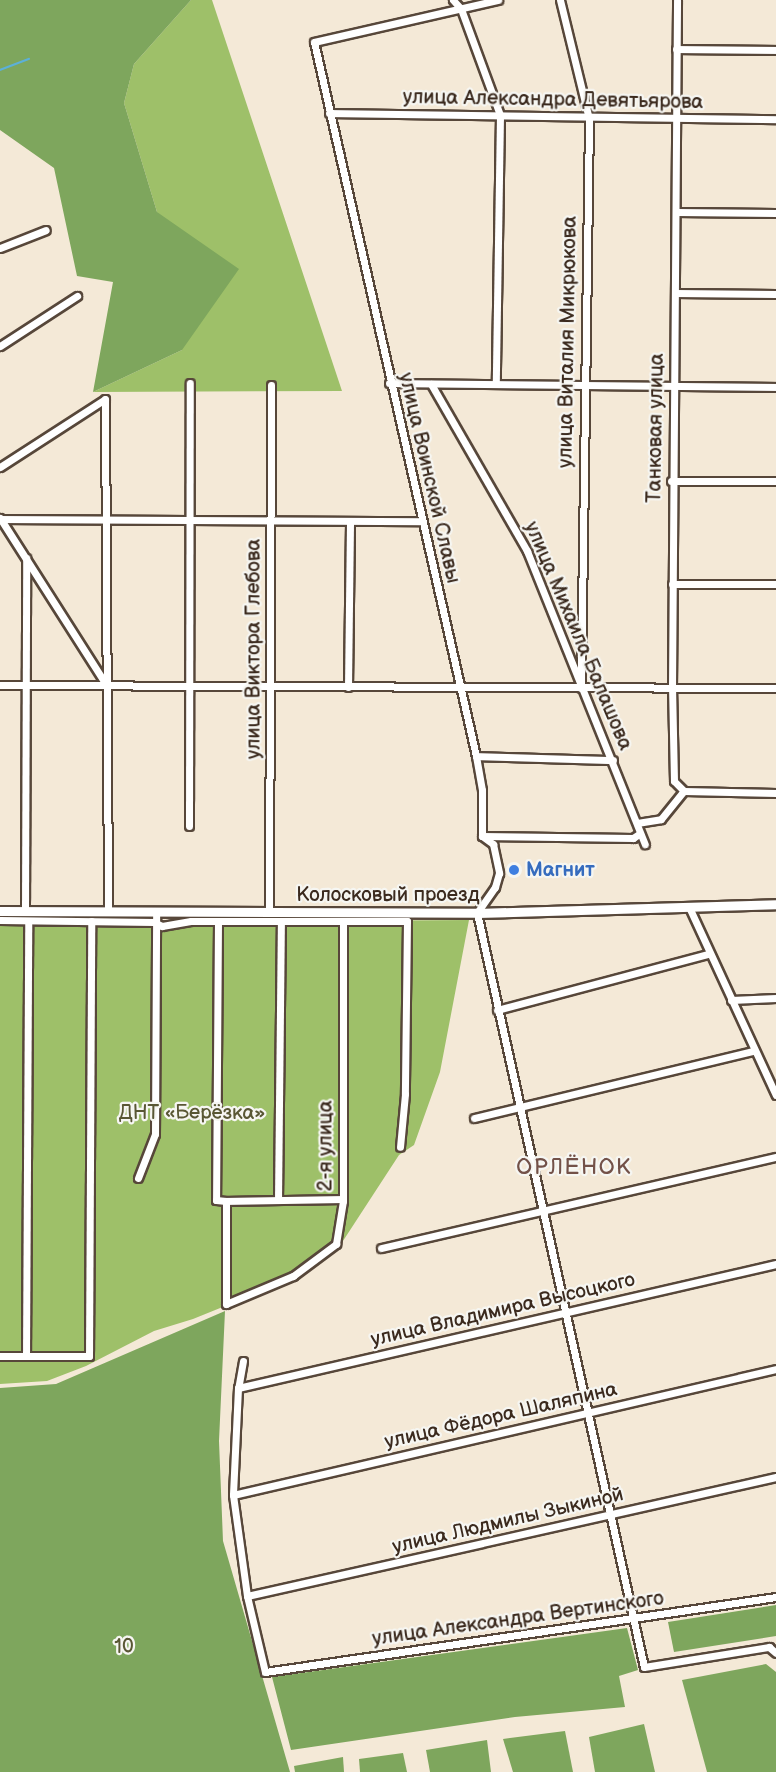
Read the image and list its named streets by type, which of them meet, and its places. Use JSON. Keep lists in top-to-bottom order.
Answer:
{
  "streets": {
    "street": [
      "улица Александра Девятьярова",
      "улица Виталия Микрюкова",
      "Танковая улица",
      "улица Воинской Славы",
      "улица Михаила Балашова",
      "улица Виктора Глебова",
      "Колосковый проезд",
      "2-я улица",
      "улица Владимира Высоцкого",
      "улица Фёдора Шаляпина",
      "улица Людмилы Зыкиной",
      "улица Александра Вертинского"
    ]
  },
  "crossings": [
    ["улица Александра Девятьярова", "улица Виталия Микрюкова"],
    ["улица Александра Девятьярова", "Танковая улица"],
    ["улица Александра Девятьярова", "улица Воинской Славы"],
    ["улица Виталия Микрюкова", "улица Михаила Балашова"],
    ["улица Виктора Глебова", "Колосковый проезд"],
    ["улица Людмилы Зыкиной", "улица Александра Вертинского"]
  ],
  "districts": ["ОРЛЁНОК"],
  "parks": ["ДНТ «Берёзка»", "10"],
  "places": ["Магнит"]
}
